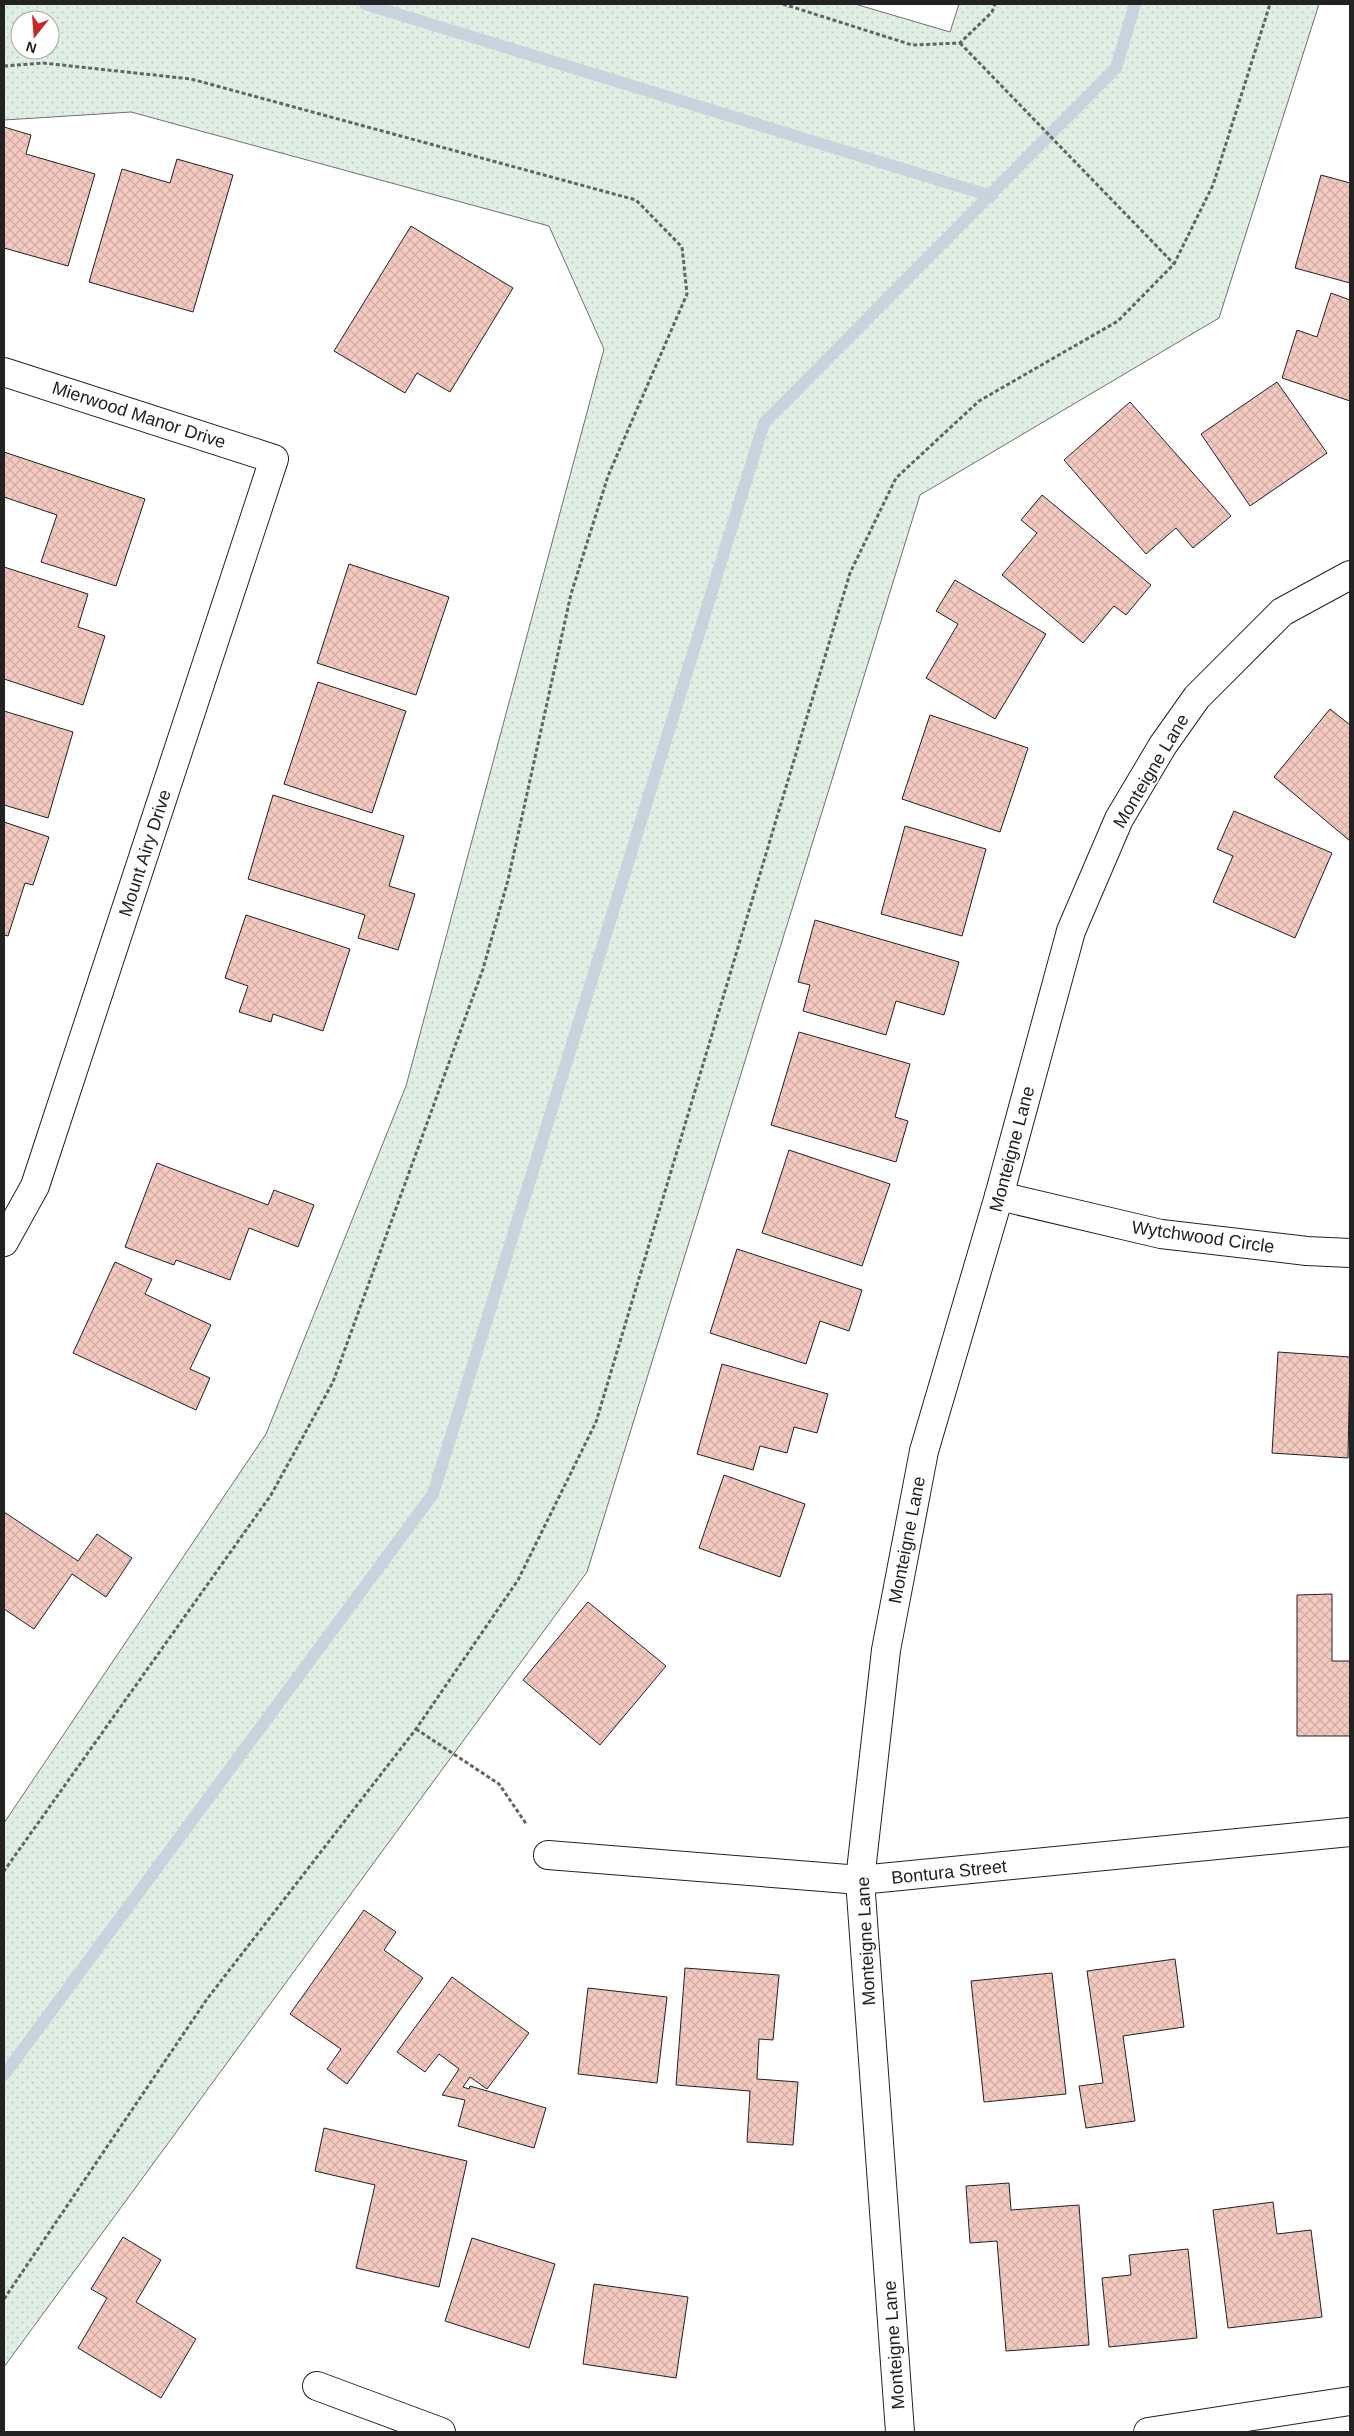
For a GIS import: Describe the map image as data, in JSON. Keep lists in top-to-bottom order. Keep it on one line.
{"streets":{"street":["Mierwood Manor Drive","Monteigne Lane","Mount Airy Drive","Wytchwood Circle","Bontura Street"]},"crossings":[["Mierwood Manor Drive","Mount Airy Drive"],["Monteigne Lane","Wytchwood Circle"],["Monteigne Lane","Bontura Street"]],"north":"bottom"}
